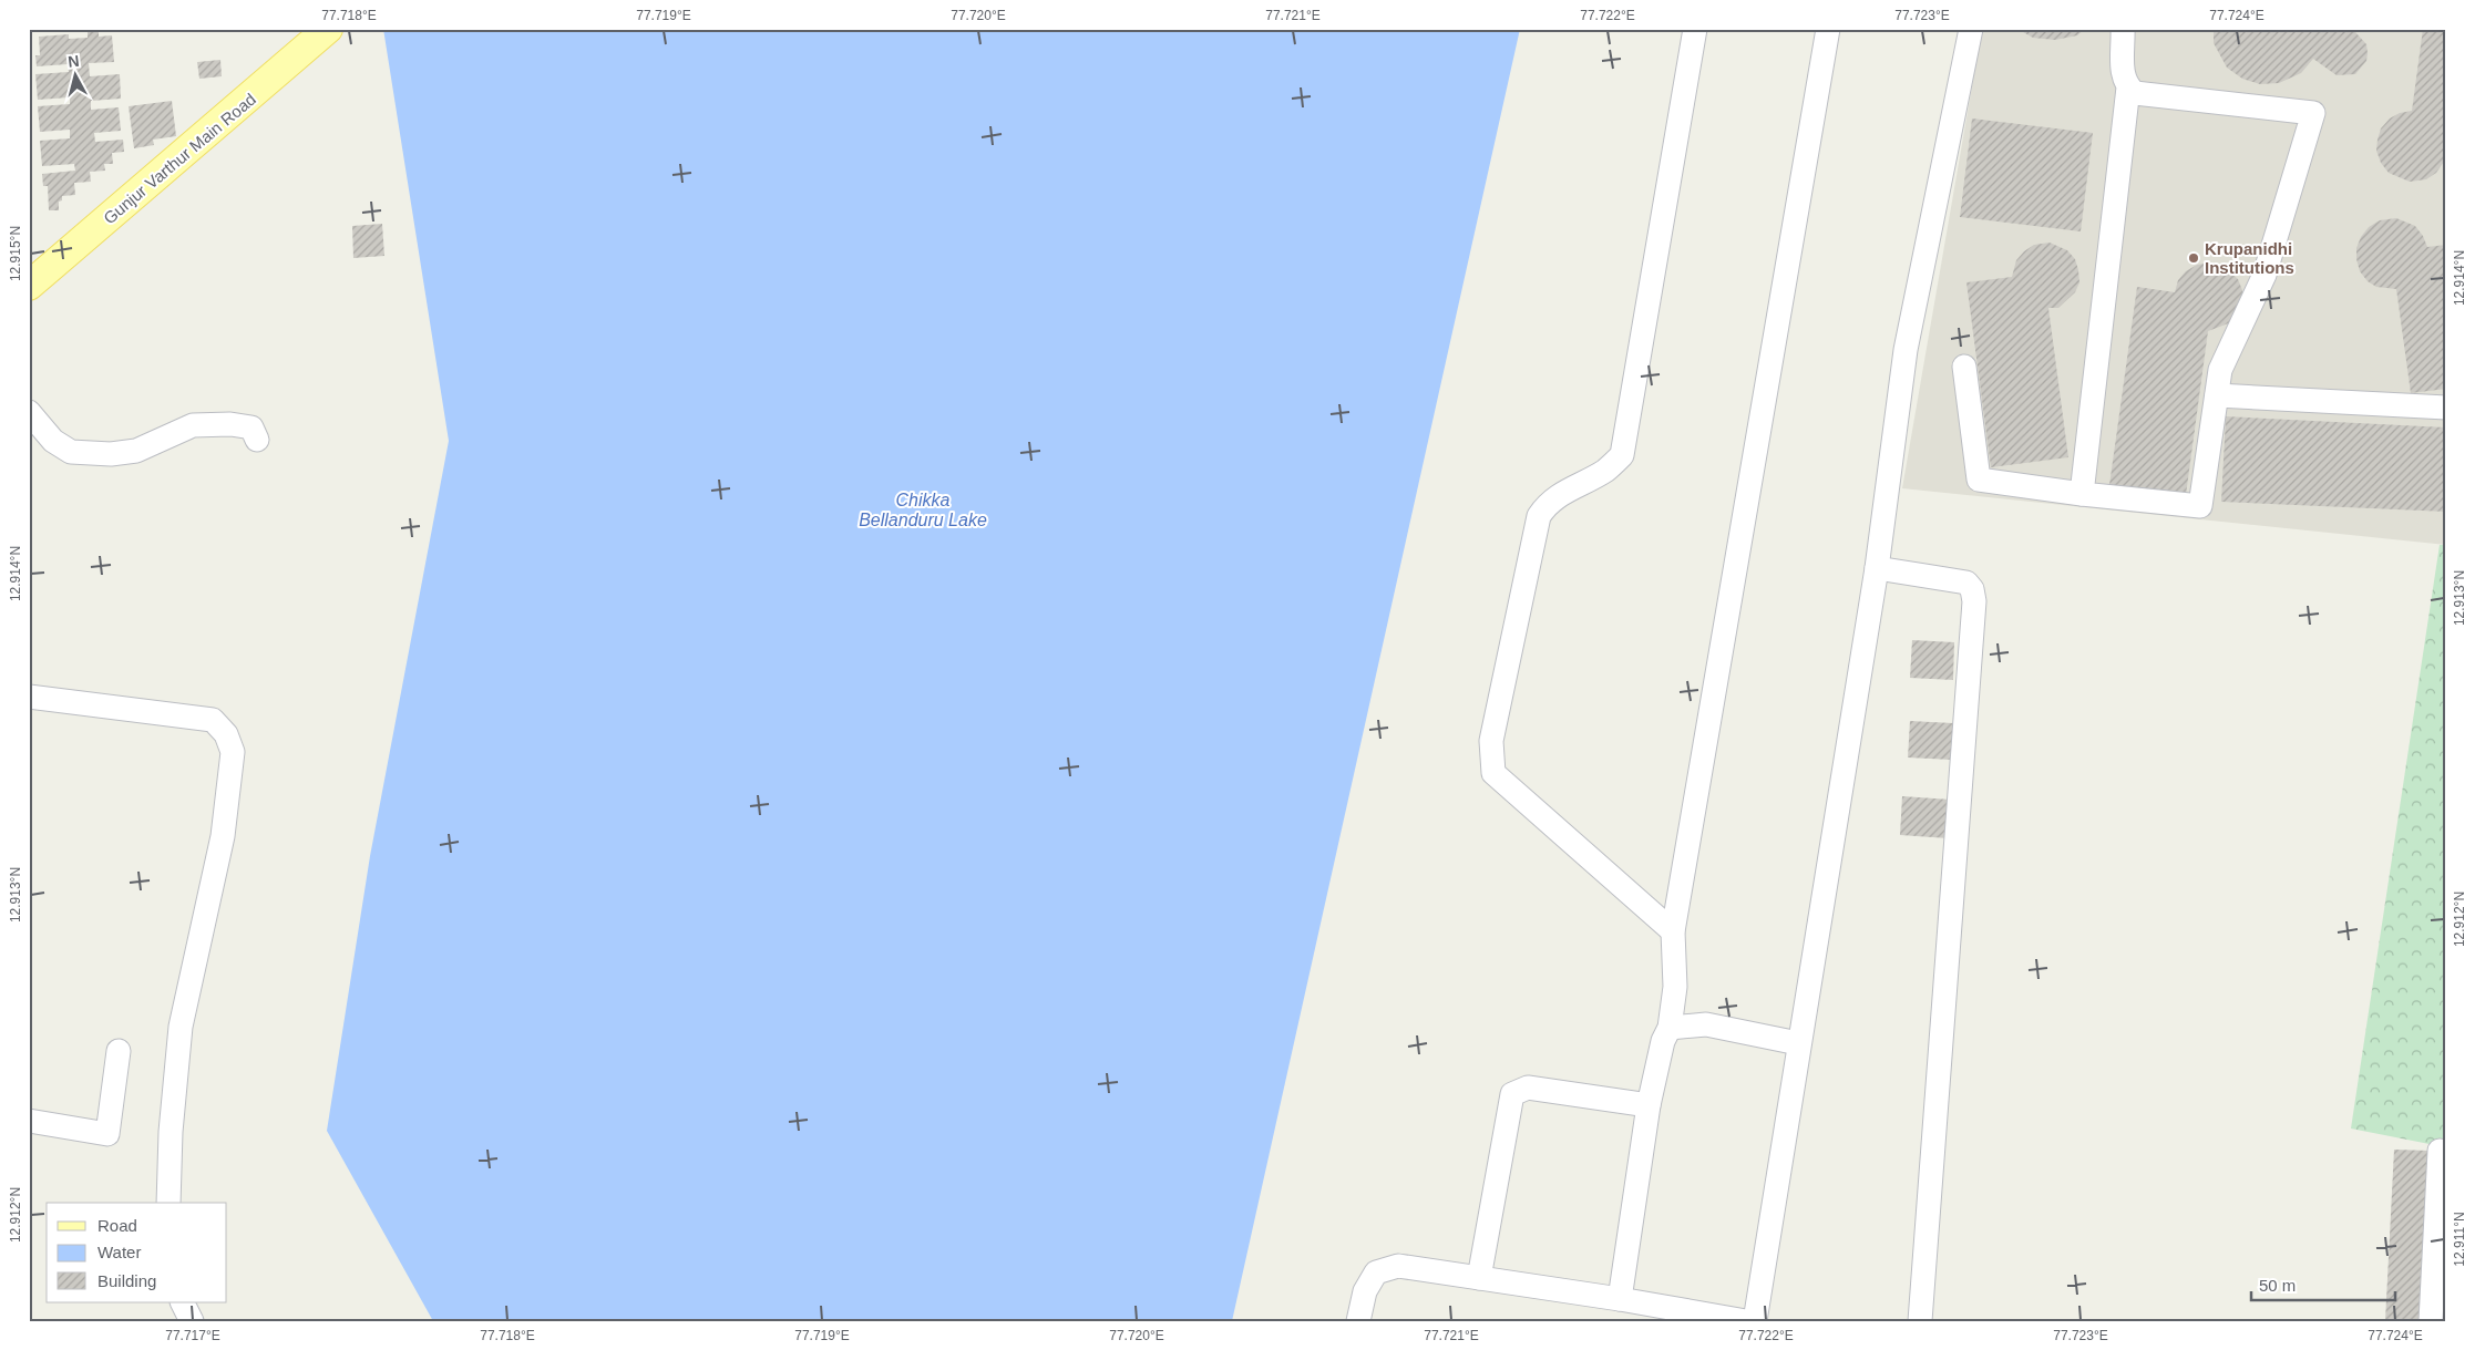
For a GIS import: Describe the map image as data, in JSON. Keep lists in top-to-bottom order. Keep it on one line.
{"streets":{"main road":["Gunjur Varthur Main Road"]},"water":["Chikka Bellanduru Lake"],"places":["Krupanidhi Institutions"],"legend":["Road","Water","Building"],"scale_bar":"50 m","north":"top","coordinates":["77.718°E","77.719°E","77.720°E","77.721°E","77.722°E","77.723°E","77.724°E","12.915°N","12.914°N","12.913°N","12.912°N","12.911°N","77.717°E"]}
